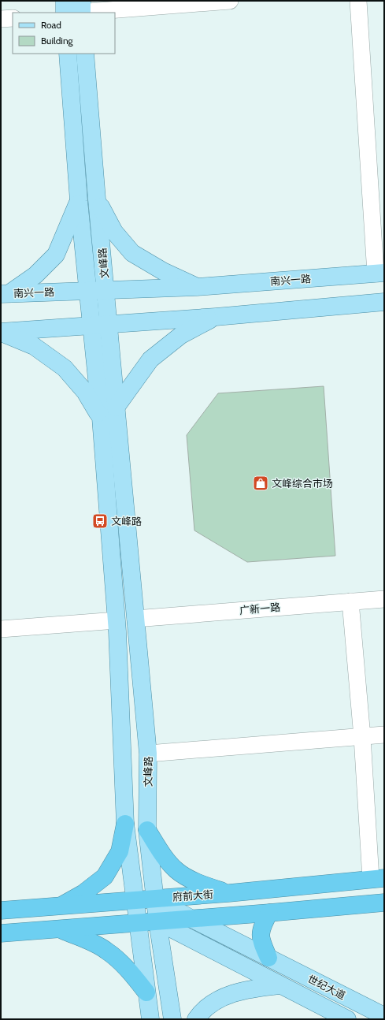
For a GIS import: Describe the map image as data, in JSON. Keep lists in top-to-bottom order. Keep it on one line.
{"streets":{"highway":["府前大街"],"main road":["文峰路","南兴一路","世纪大道"],"street":["广新一路"]},"crossings":[["文峰路","南兴一路"],["文峰路","广新一路"],["文峰路","府前大街"],["文峰路","世纪大道"],["府前大街","世纪大道"]],"places":{"shop":["文峰综合市场"],"bus stop":["文峰路"]},"legend":["Road","Building"]}
